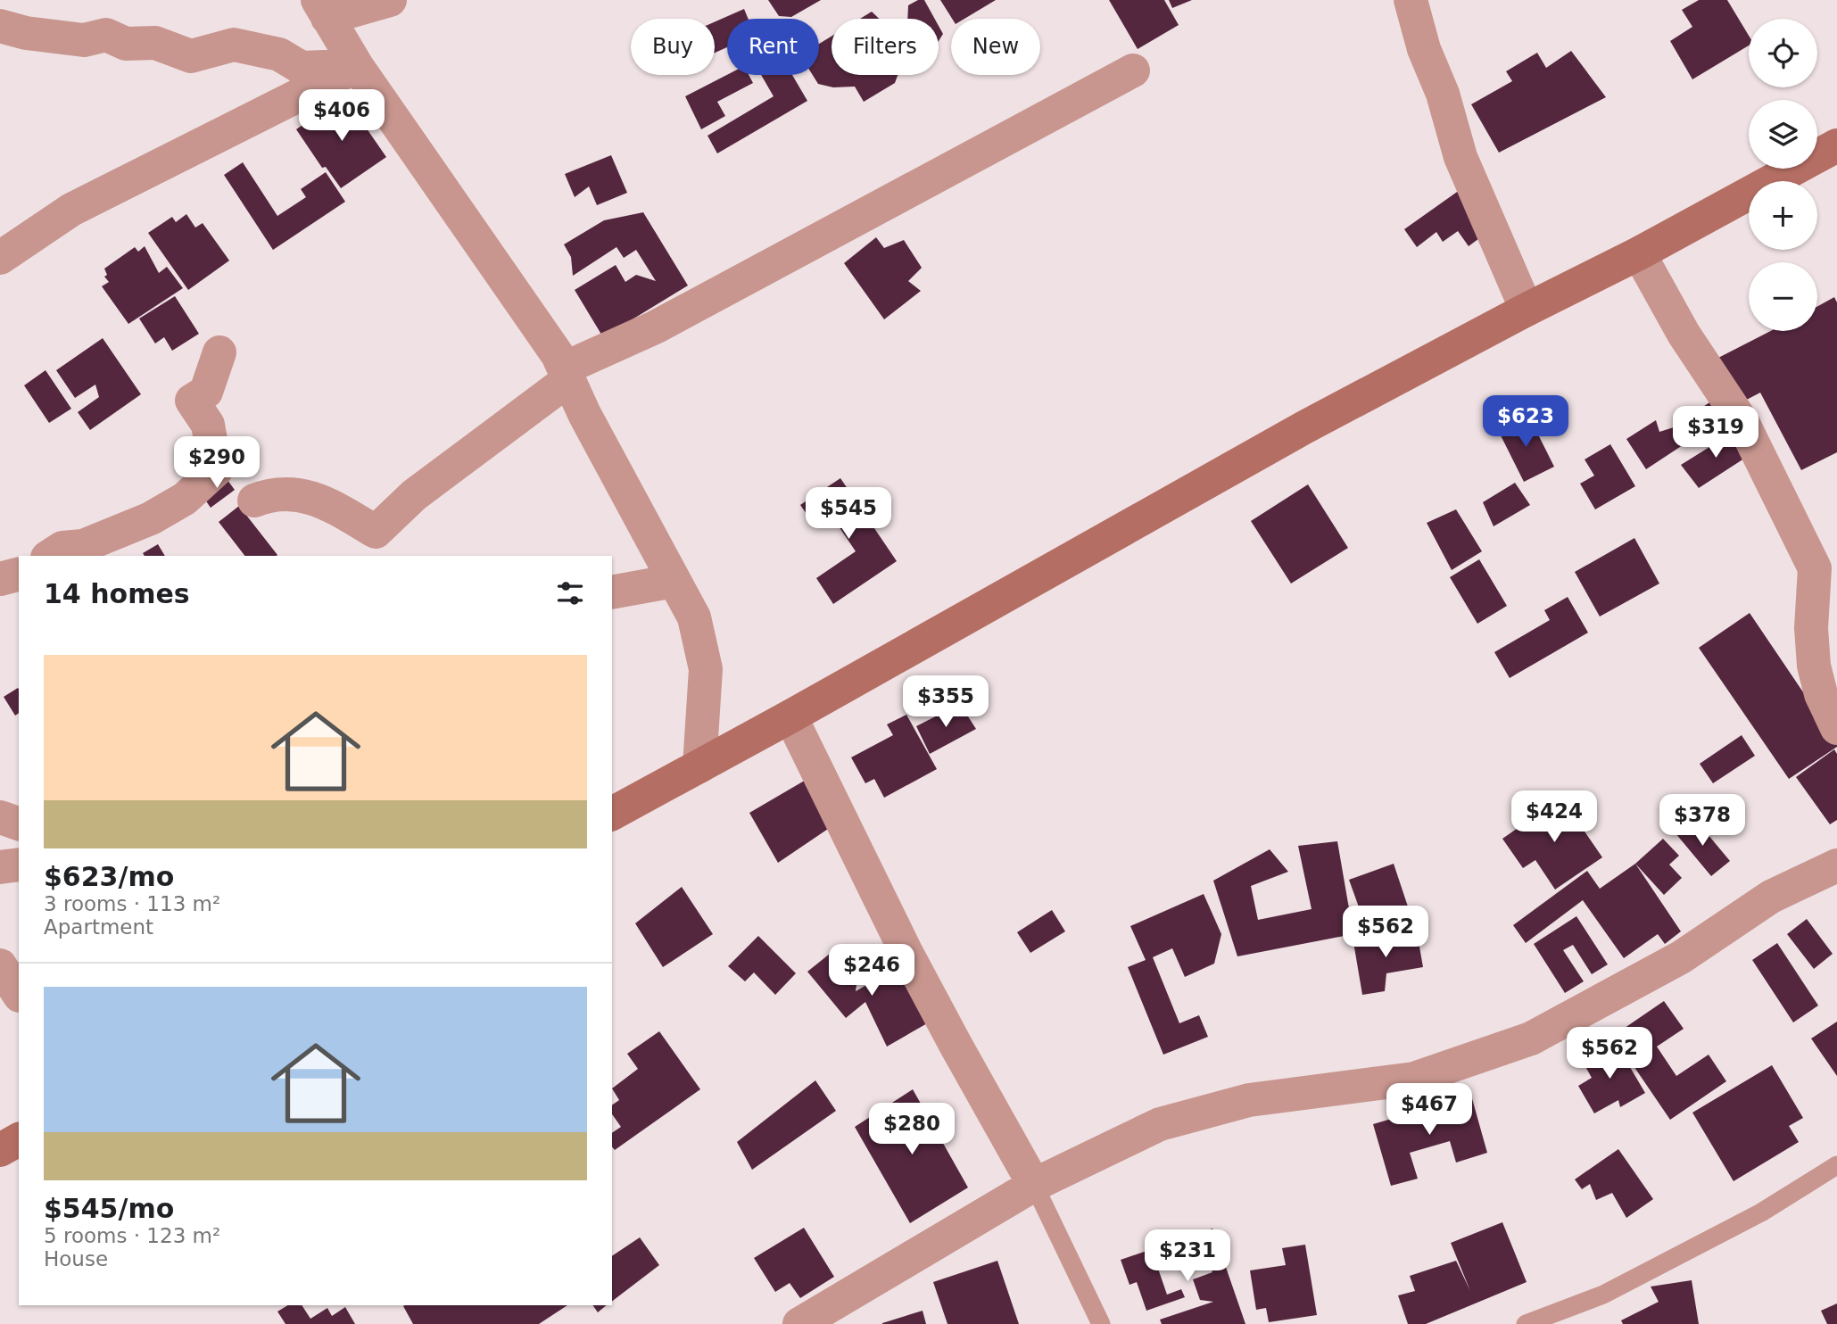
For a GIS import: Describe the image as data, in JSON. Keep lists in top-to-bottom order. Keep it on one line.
{"page":{"map_buttons":["+","−"],"chip":["Buy","Rent","Filters","New"],"price":["$406","$623","$319","$290","$545","$355","$424","$378","$562","$246","$562","$467","$280","$231"],"heading":"14 homes","list":[{"name":"$623/mo","note":"3 rooms · 113 m² · Apartment"},{"name":"$545/mo","note":"5 rooms · 123 m² · House"}]}}
